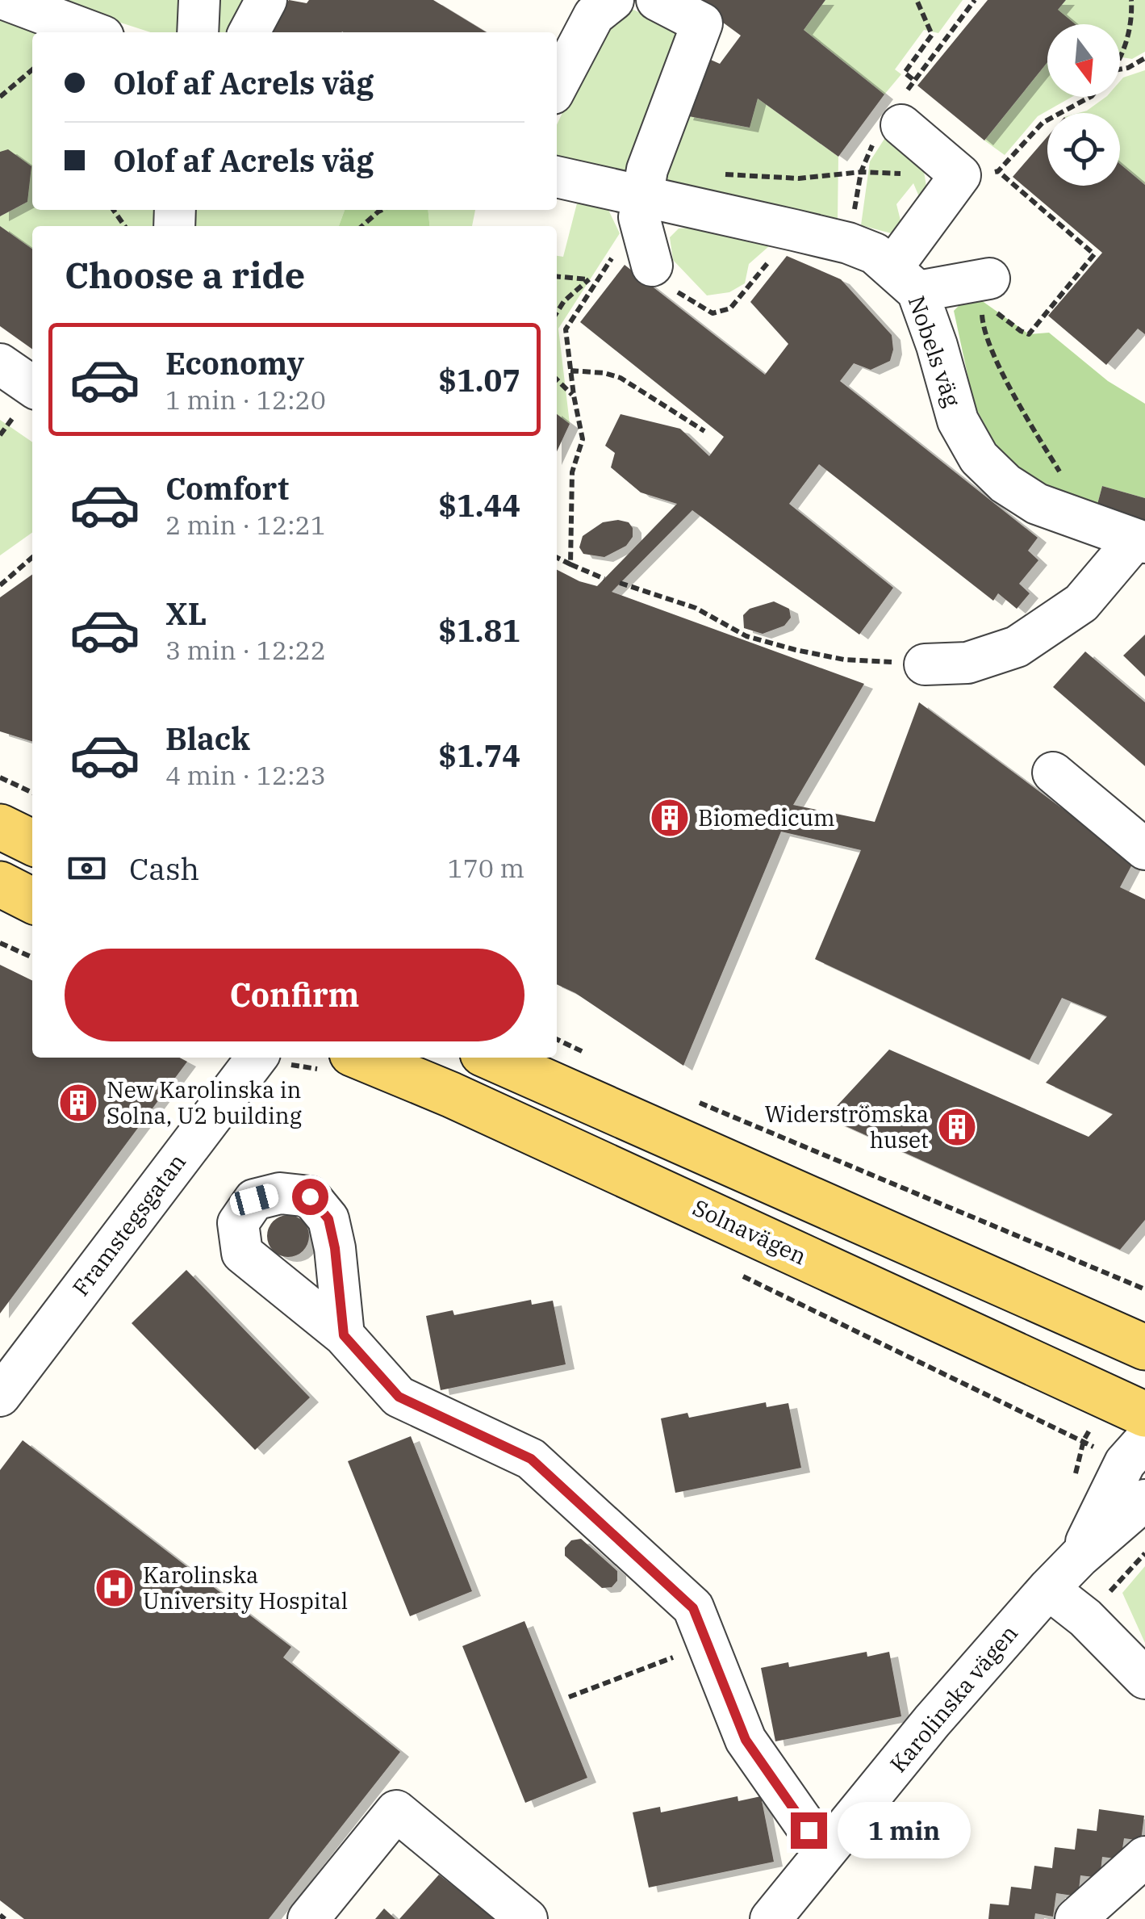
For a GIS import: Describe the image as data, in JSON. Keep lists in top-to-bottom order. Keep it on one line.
{"streets":{"main road":["Solnavägen"],"street":["Nobels väg","Framstegsgatan","Karolinska vägen"]},"places":{"building":["Biomedicum","New Karolinska in Solna, U2 building","Widerströmska huset"],"hospital":["Karolinska University Hospital"]},"north":"bottom","page":{"banner":["Olof af Acrels väg","Olof af Acrels väg"],"heading":"Choose a ride","list":[{"name":"Economy","note":"1 min · 12:20","value":"$1.07"},{"name":"Comfort","note":"2 min · 12:21","value":"$1.44"},{"name":"XL","note":"3 min · 12:22","value":"$1.81"},{"name":"Black","note":"4 min · 12:23","value":"$1.74"}],"pay":["Cash","170 m"],"buttons":"Confirm","bubble":"1 min"}}
